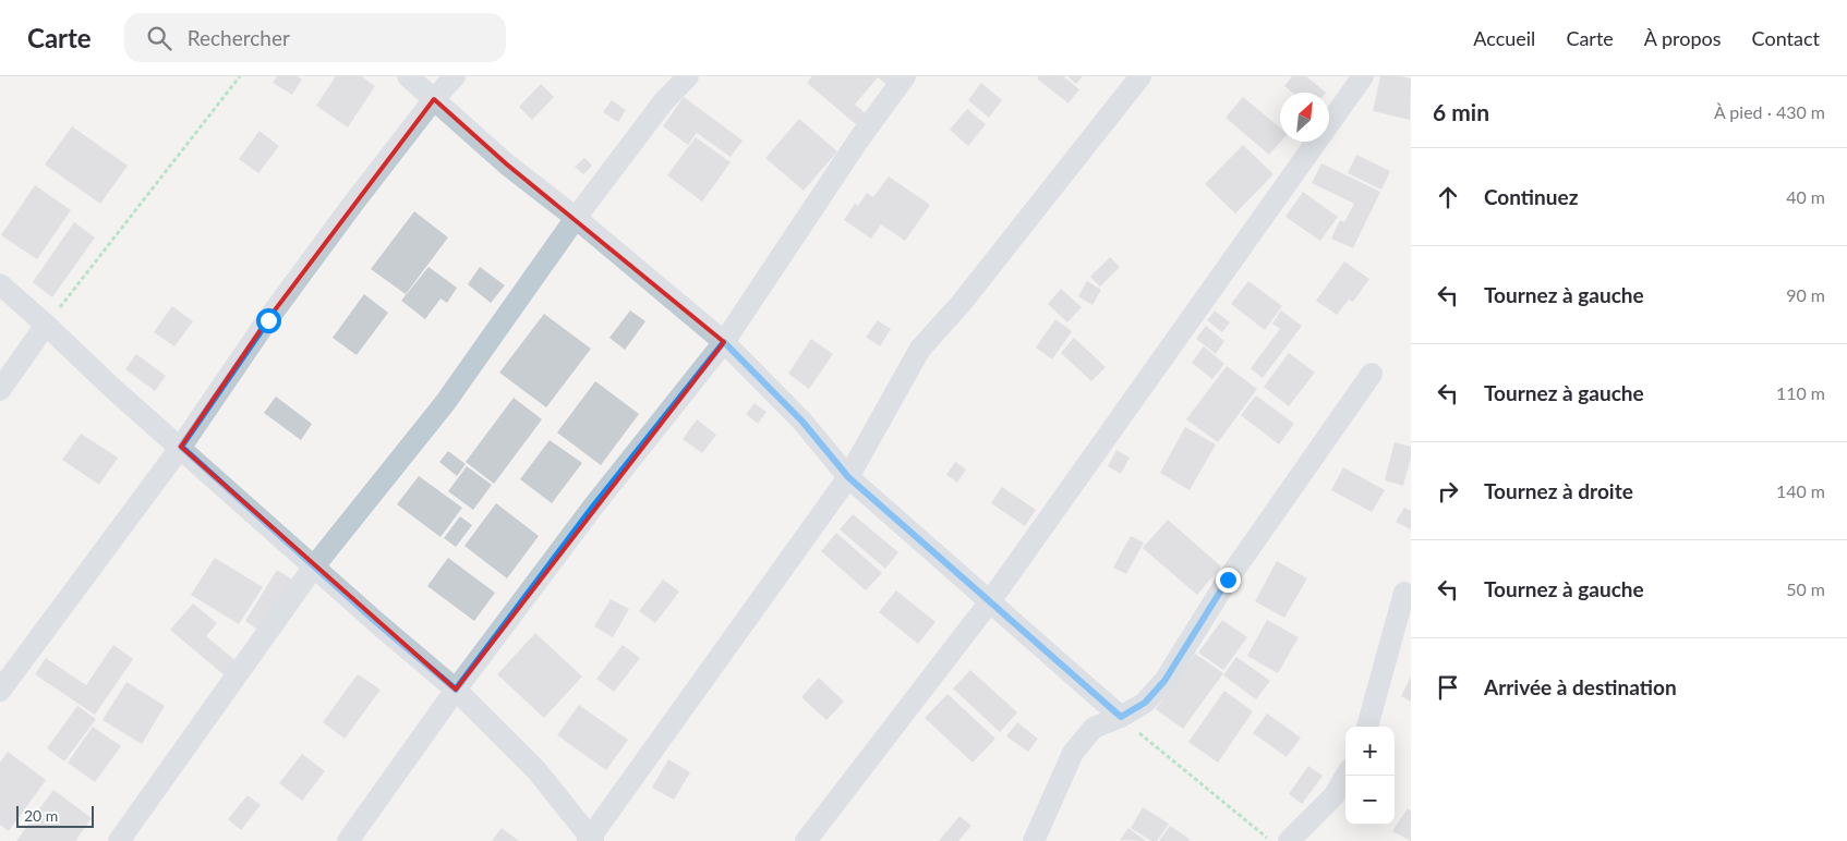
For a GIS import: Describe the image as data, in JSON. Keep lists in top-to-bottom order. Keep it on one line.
{"scale_bar":"20 m","north":"top right","page":{"header":"Carte","search":"Rechercher","nav":["Accueil","Carte","À propos","Contact"],"heading":["6 min","À pied · 430 m"],"list":[["Continuez","40 m"],["Tournez à gauche","90 m"],["Tournez à gauche","110 m"],["Tournez à droite","140 m"],["Tournez à gauche","50 m"],"Arrivée à destination"],"map_buttons":["+","−"],"scale":"20 m"}}
